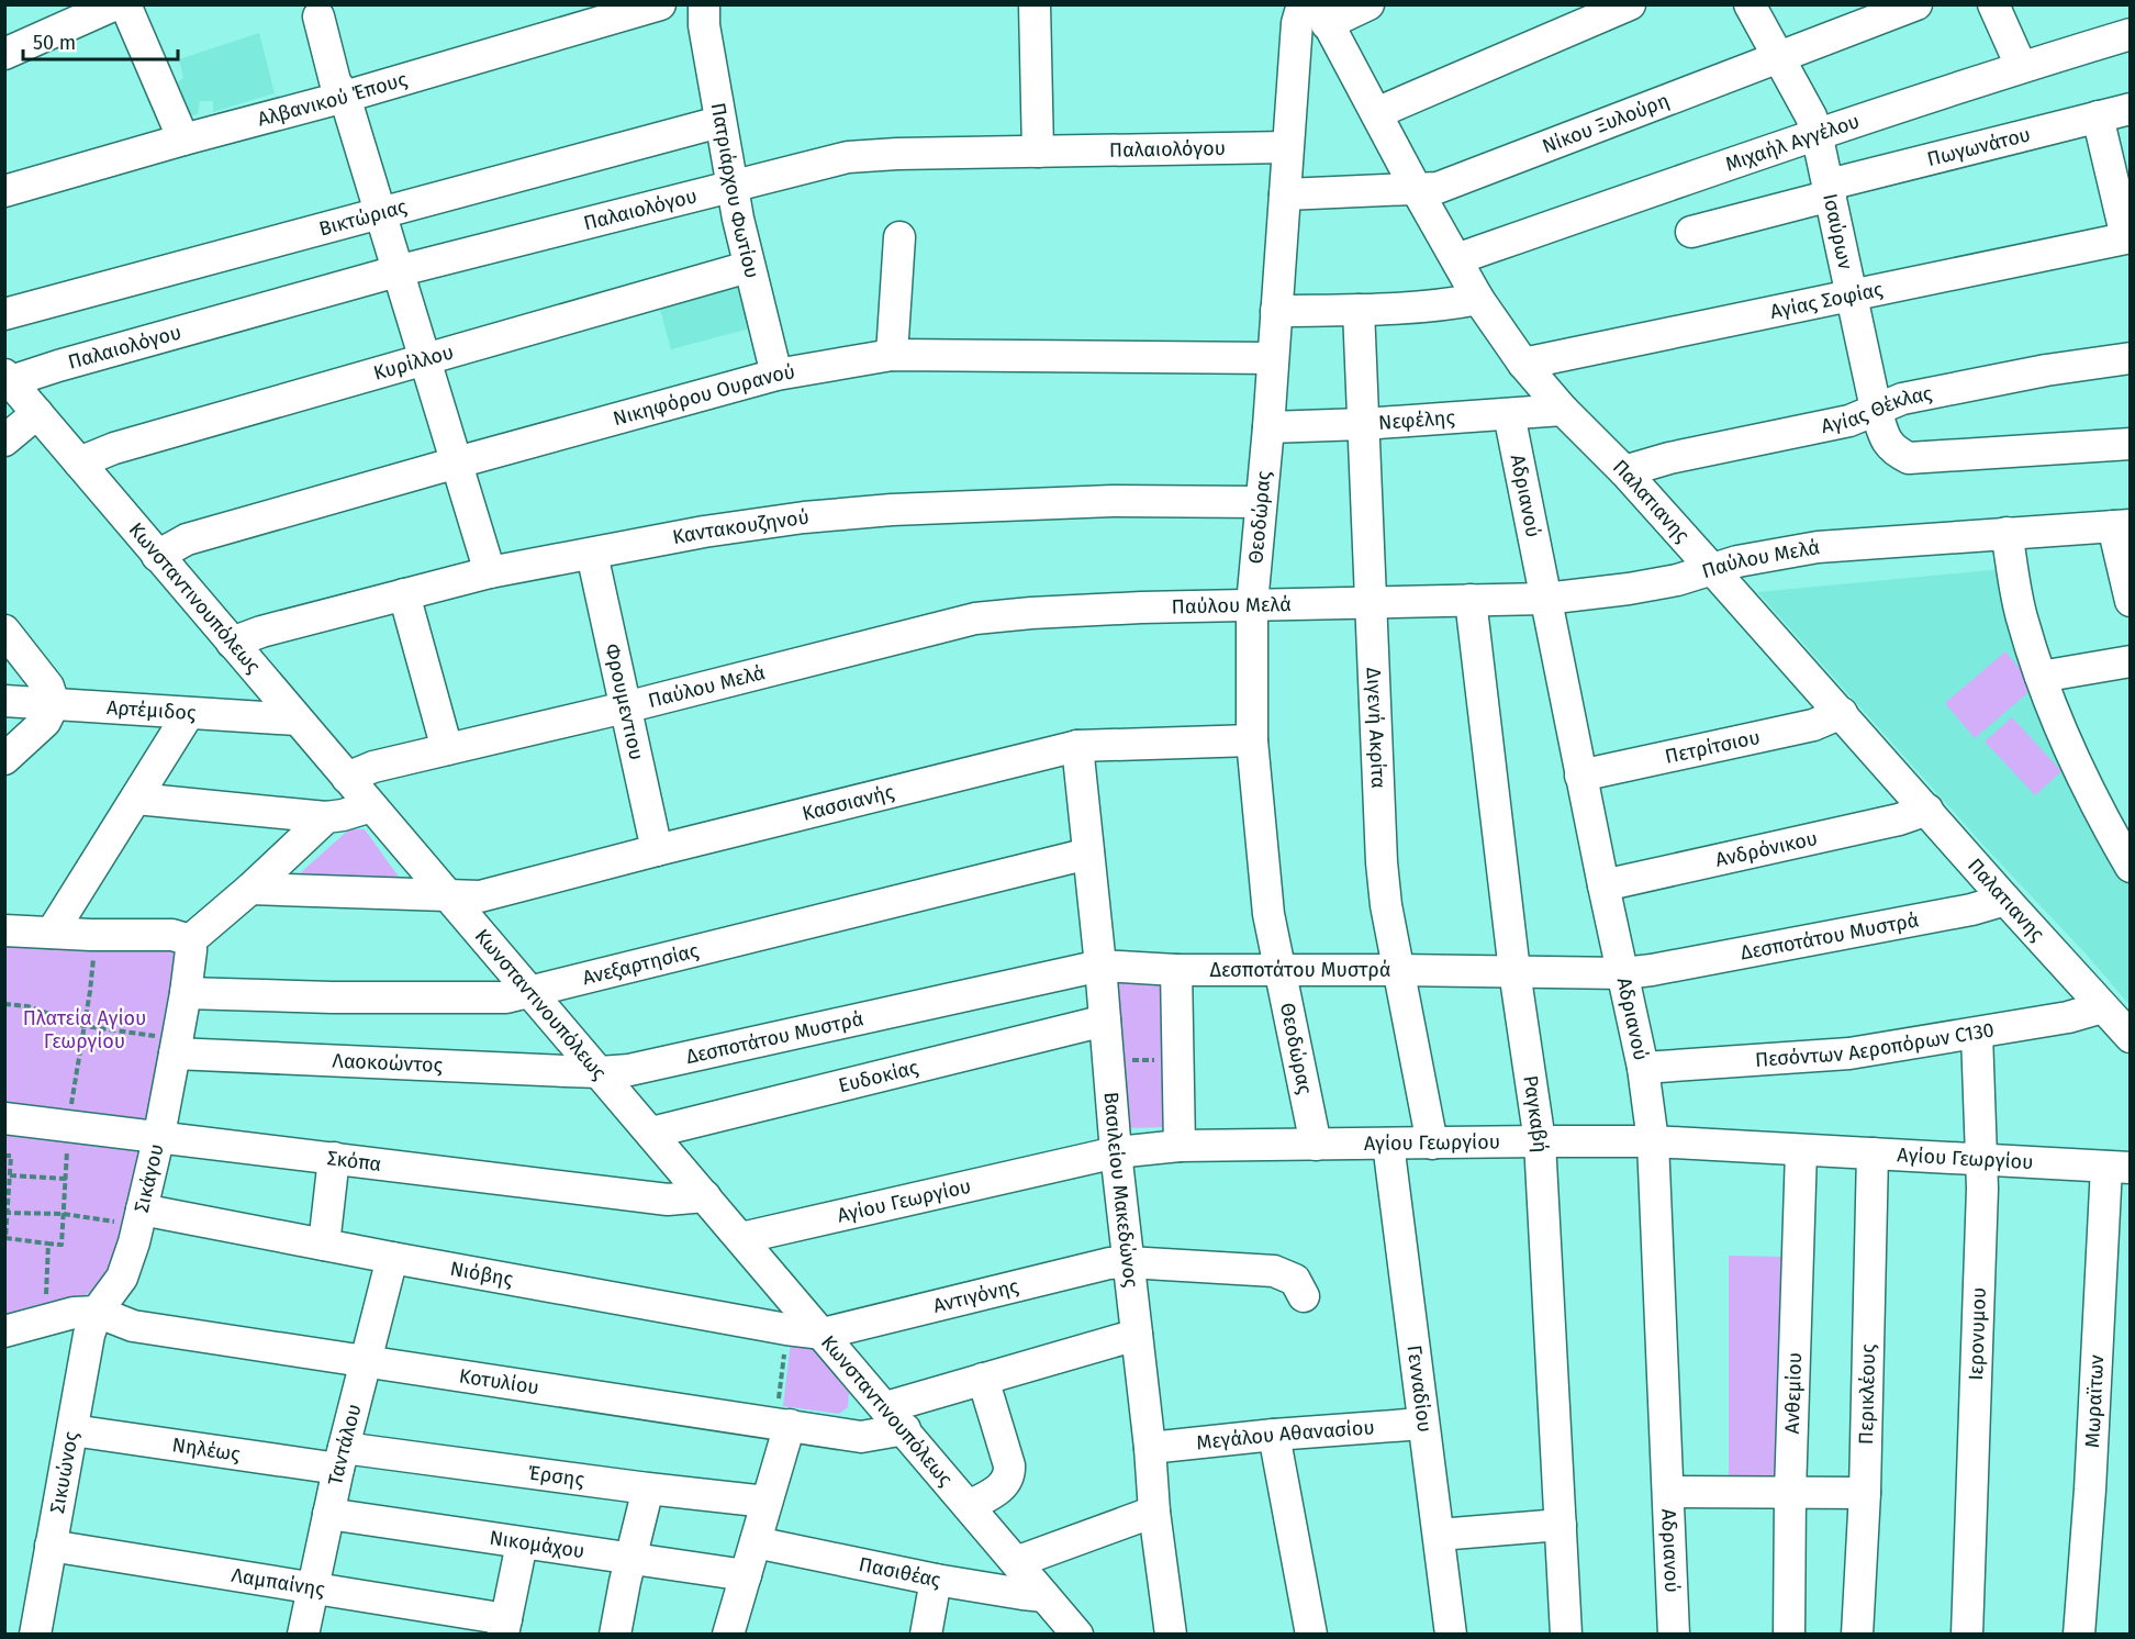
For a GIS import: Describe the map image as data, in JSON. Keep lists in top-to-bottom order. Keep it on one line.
{"streets":{"street":["Αλβανικού Έπους","Νίκου Ξυλούρη","Μιχαήλ Αγγέλου","Πωγωνάτου","Παλαιολόγου","Πατριάρχου Φωτίου","Βικτώριας","Ισαύρων","Αγίας Σοφίας","Κυρίλλου","Νικηφόρου Ουρανού","Αγίας Θέκλας","Νεφέλης","Αδριανού","Παλατιανης","Θεοδώρας","Καντακουζηνού","Παύλου Μελά","Κωνσταντινουπόλεως","Φρουμεντιου","Αρτέμιδος","Διγενή Ακρίτα","Πετρίτσιου","Κασσιανής","Ανδρόνικου","Δεσποτάτου Μυστρά","Ανεξαρτησίας","Πεσόντων Αεροπόρων C130","Λαοκοώντος","Ευδοκίας","Ραγκαβή","Αγίου Γεωργίου","Σκόπα","Σικάγου","Βασιλείου Μακεδώνος","Νιόβης","Αντιγόνης","Ιερονυμου","Κοτυλίου","Γενναδίου","Ανθεμίου","Περικλέους","Μωραϊτων","Μεγάλου Αθανασίου","Ταντάλου","Νηλέως","Σικυώνος","Έρσης","Νικομάχου","Πασιθέας","Λαμπαίνης"]},"crossings":[["Νίκου Ξυλούρη","Ισαύρων"],["Νίκου Ξυλούρη","Παλατιανης"],["Νίκου Ξυλούρη","Θεοδώρας"],["Μιχαήλ Αγγέλου","Ισαύρων"],["Μιχαήλ Αγγέλου","Παλατιανης"],["Πωγωνάτου","Ισαύρων"],["Παλαιολόγου","Πατριάρχου Φωτίου"],["Παλαιολόγου","Θεοδώρας"],["Παλαιολόγου","Κωνσταντινουπόλεως"],["Πατριάρχου Φωτίου","Βικτώριας"],["Πατριάρχου Φωτίου","Κυρίλλου"],["Πατριάρχου Φωτίου","Νικηφόρου Ουρανού"],["Ισαύρων","Αγίας Σοφίας"],["Ισαύρων","Αγίας Θέκλας"],["Αγίας Σοφίας","Παλατιανης"],["Κυρίλλου","Κωνσταντινουπόλεως"],["Νικηφόρου Ουρανού","Θεοδώρας"],["Νικηφόρου Ουρανού","Κωνσταντινουπόλεως"],["Αγίας Θέκλας","Παλατιανης"],["Νεφέλης","Αδριανού"],["Νεφέλης","Παλατιανης"],["Νεφέλης","Θεοδώρας"],["Νεφέλης","Διγενή Ακρίτα"],["Αδριανού","Παύλου Μελά"],["Αδριανού","Πετρίτσιου"],["Αδριανού","Ανδρόνικου"],["Αδριανού","Δεσποτάτου Μυστρά"],["Αδριανού","Πεσόντων Αεροπόρων C130"],["Αδριανού","Αγίου Γεωργίου"],["Παλατιανης","Παύλου Μελά"],["Παλατιανης","Πετρίτσιου"],["Παλατιανης","Ανδρόνικου"],["Παλατιανης","Δεσποτάτου Μυστρά"],["Παλατιανης","Πεσόντων Αεροπόρων C130"],["Θεοδώρας","Καντακουζηνού"],["Θεοδώρας","Παύλου Μελά"],["Θεοδώρας","Κασσιανής"],["Θεοδώρας","Δεσποτάτου Μυστρά"],["Θεοδώρας","Αγίου Γεωργίου"],["Καντακουζηνού","Κωνσταντινουπόλεως"],["Καντακουζηνού","Φρουμεντιου"],["Παύλου Μελά","Κωνσταντινουπόλεως"],["Παύλου Μελά","Φρουμεντιου"],["Παύλου Μελά","Διγενή Ακρίτα"],["Παύλου Μελά","Ραγκαβή"],["Κωνσταντινουπόλεως","Αρτέμιδος"],["Κωνσταντινουπόλεως","Κασσιανής"],["Κωνσταντινουπόλεως","Δεσποτάτου Μυστρά"],["Κωνσταντινουπόλεως","Ανεξαρτησίας"],["Κωνσταντινουπόλεως","Λαοκοώντος"],["Κωνσταντινουπόλεως","Ευδοκίας"],["Κωνσταντινουπόλεως","Αγίου Γεωργίου"],["Κωνσταντινουπόλεως","Σκόπα"],["Κωνσταντινουπόλεως","Νιόβης"],["Κωνσταντινουπόλεως","Αντιγόνης"],["Κωνσταντινουπόλεως","Κοτυλίου"],["Κωνσταντινουπόλεως","Πασιθέας"],["Φρουμεντιου","Κασσιανής"],["Διγενή Ακρίτα","Δεσποτάτου Μυστρά"],["Διγενή Ακρίτα","Αγίου Γεωργίου"],["Κασσιανής","Βασιλείου Μακεδώνος"],["Δεσποτάτου Μυστρά","Λαοκοώντος"],["Δεσποτάτου Μυστρά","Ραγκαβή"],["Δεσποτάτου Μυστρά","Βασιλείου Μακεδώνος"],["Ανεξαρτησίας","Σικάγου"],["Ανεξαρτησίας","Βασιλείου Μακεδώνος"],["Πεσόντων Αεροπόρων C130","Ιερονυμου"],["Λαοκοώντος","Σικάγου"],["Ευδοκίας","Βασιλείου Μακεδώνος"],["Ραγκαβή","Αγίου Γεωργίου"],["Αγίου Γεωργίου","Βασιλείου Μακεδώνος"],["Αγίου Γεωργίου","Ιερονυμου"],["Αγίου Γεωργίου","Γενναδίου"],["Αγίου Γεωργίου","Ανθεμίου"],["Αγίου Γεωργίου","Περικλέους"],["Αγίου Γεωργίου","Μωραϊτων"],["Σκόπα","Σικάγου"],["Σικάγου","Νιόβης"],["Σικάγου","Κοτυλίου"],["Σικάγου","Σικυώνος"],["Βασιλείου Μακεδώνος","Αντιγόνης"],["Βασιλείου Μακεδώνος","Κοτυλίου"],["Βασιλείου Μακεδώνος","Μεγάλου Αθανασίου"],["Νιόβης","Αντιγόνης"],["Νιόβης","Ταντάλου"],["Κοτυλίου","Ταντάλου"],["Κοτυλίου","Σικυώνος"],["Γενναδίου","Μεγάλου Αθανασίου"],["Ταντάλου","Νηλέως"],["Ταντάλου","Έρσης"],["Ταντάλου","Νικομάχου"],["Ταντάλου","Λαμπαίνης"],["Νηλέως","Σικυώνος"],["Νηλέως","Έρσης"],["Σικυώνος","Λαμπαίνης"]],"parks":["Πλατεία Αγίου Γεωργίου"],"scale_bar":"50 m"}
